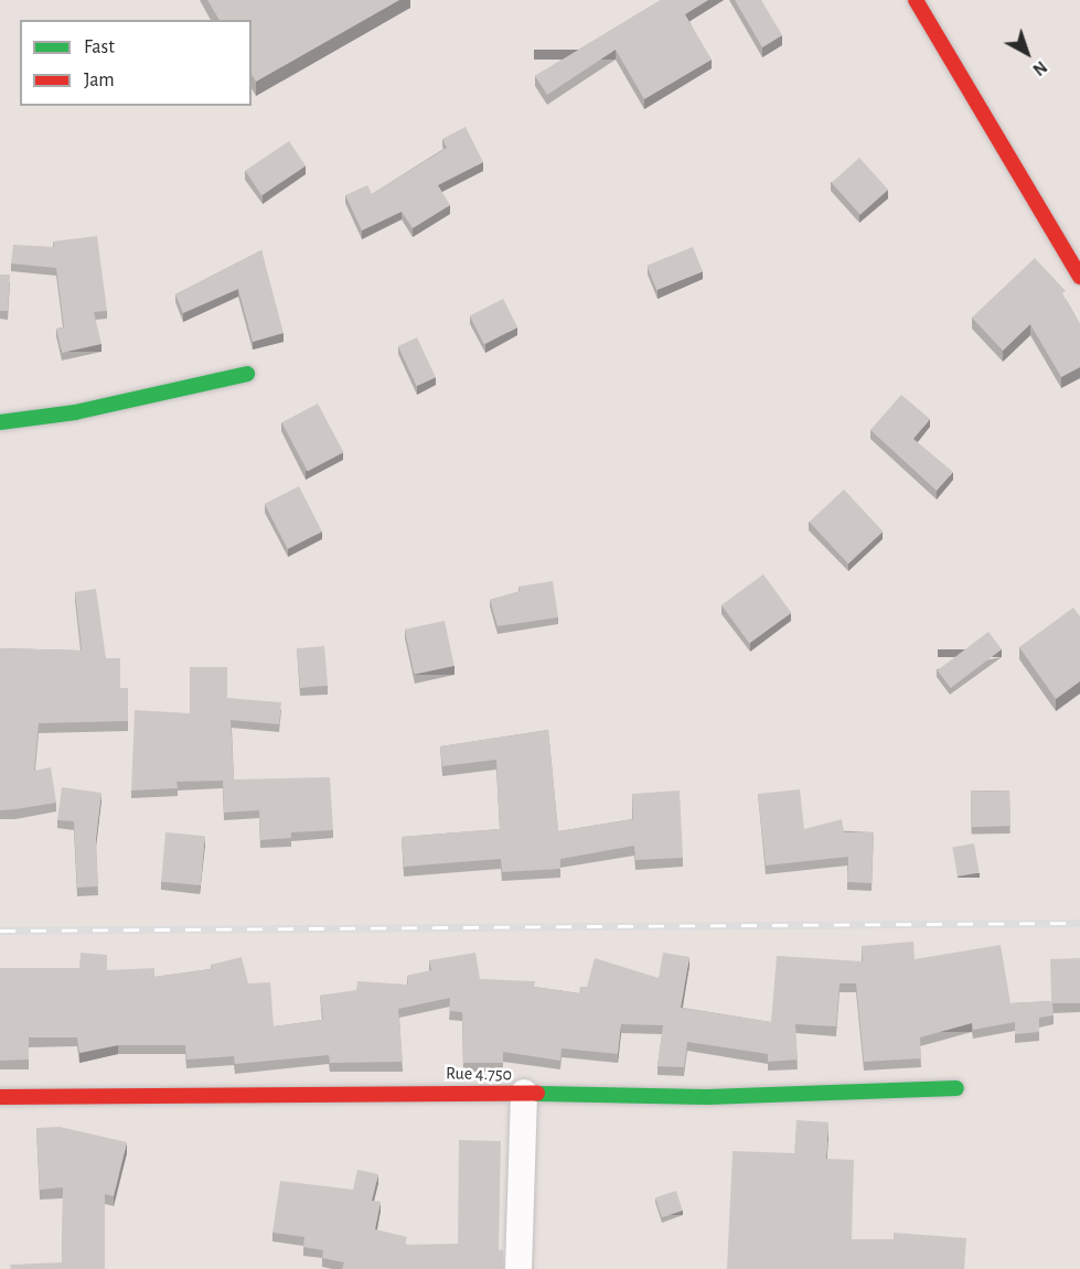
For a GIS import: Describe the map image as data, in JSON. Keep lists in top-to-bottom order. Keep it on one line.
{"streets":{"street":["Rue 4.750"]},"legend":["Fast","Jam"],"north":"bottom right"}
